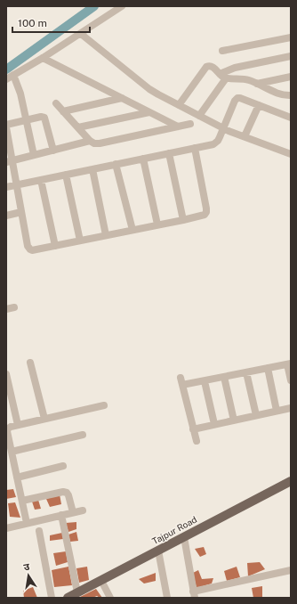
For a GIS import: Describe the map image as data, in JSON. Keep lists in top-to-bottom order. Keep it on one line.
{"streets":{"main road":["Tajpur Road"]},"scale_bar":"100 m","north":"top"}
